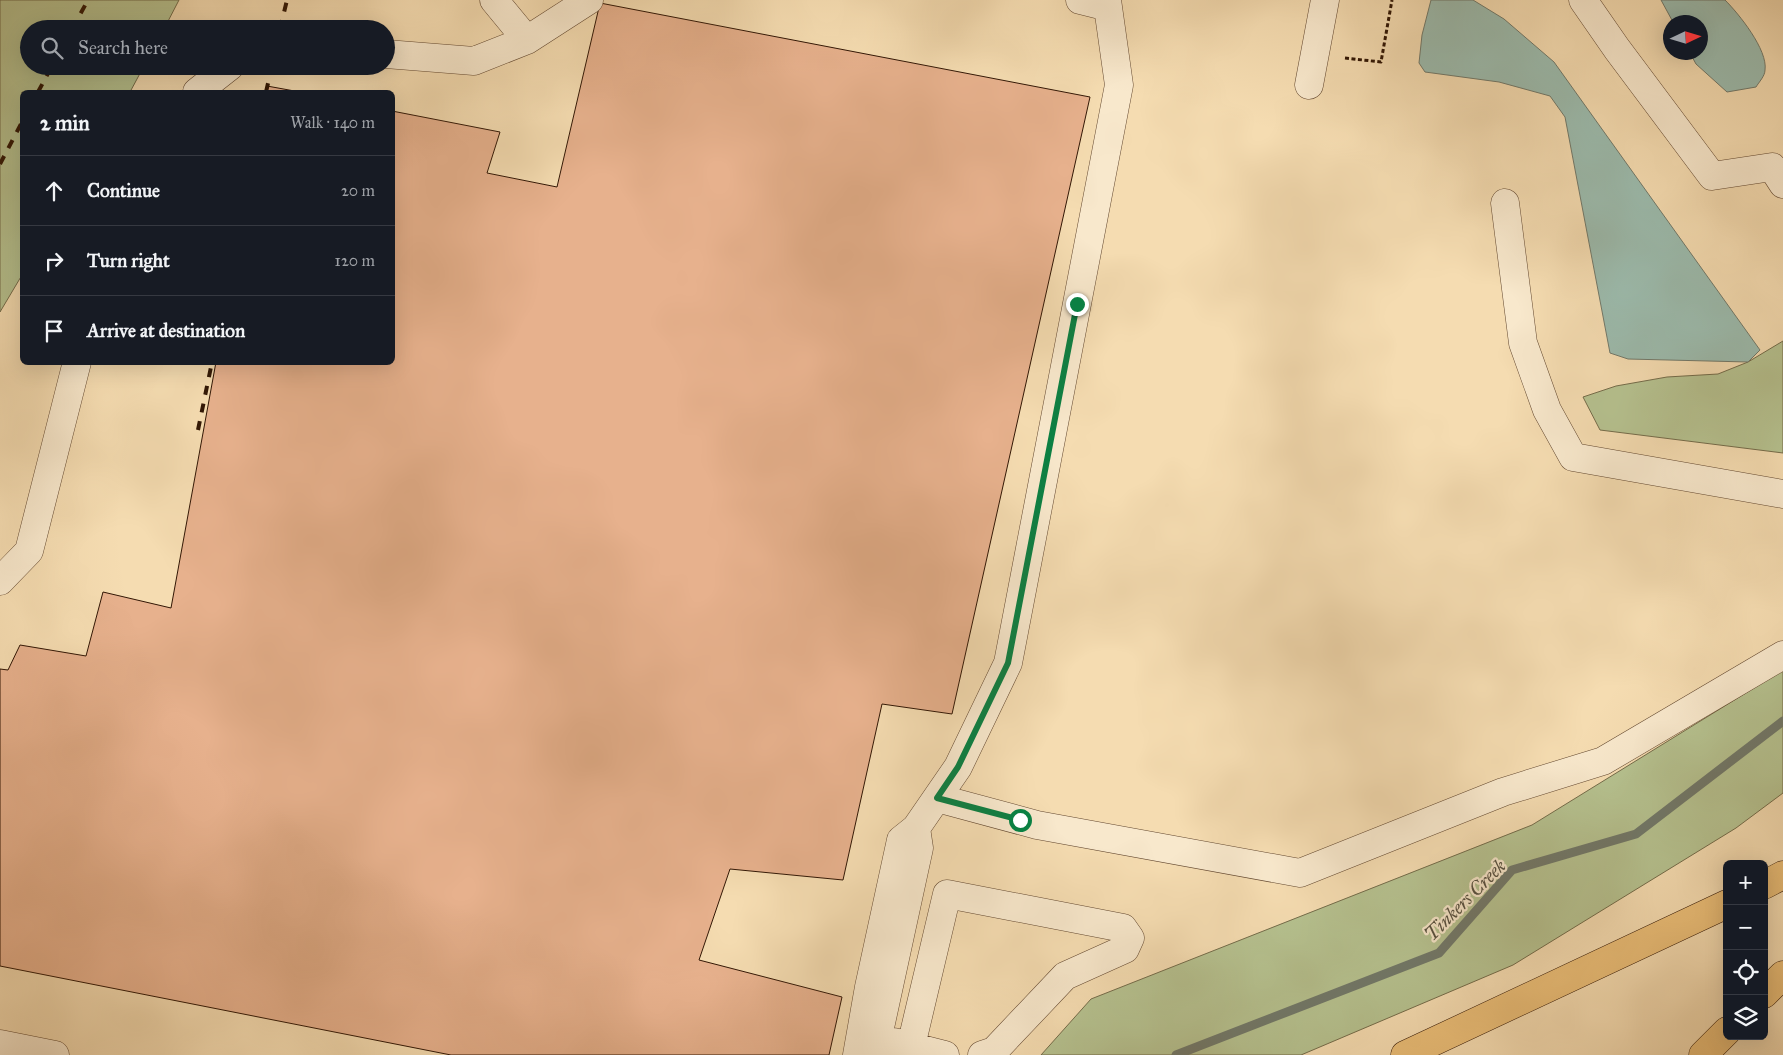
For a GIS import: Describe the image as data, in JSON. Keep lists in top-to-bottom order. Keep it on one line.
{"water":["Tinkers Creek"],"north":"right","page":{"search":"Search here","heading":["2 min","Walk · 140 m"],"list":[["Continue","20 m"],["Turn right","120 m"],"Arrive at destination"],"map_buttons":["+","−"]}}
